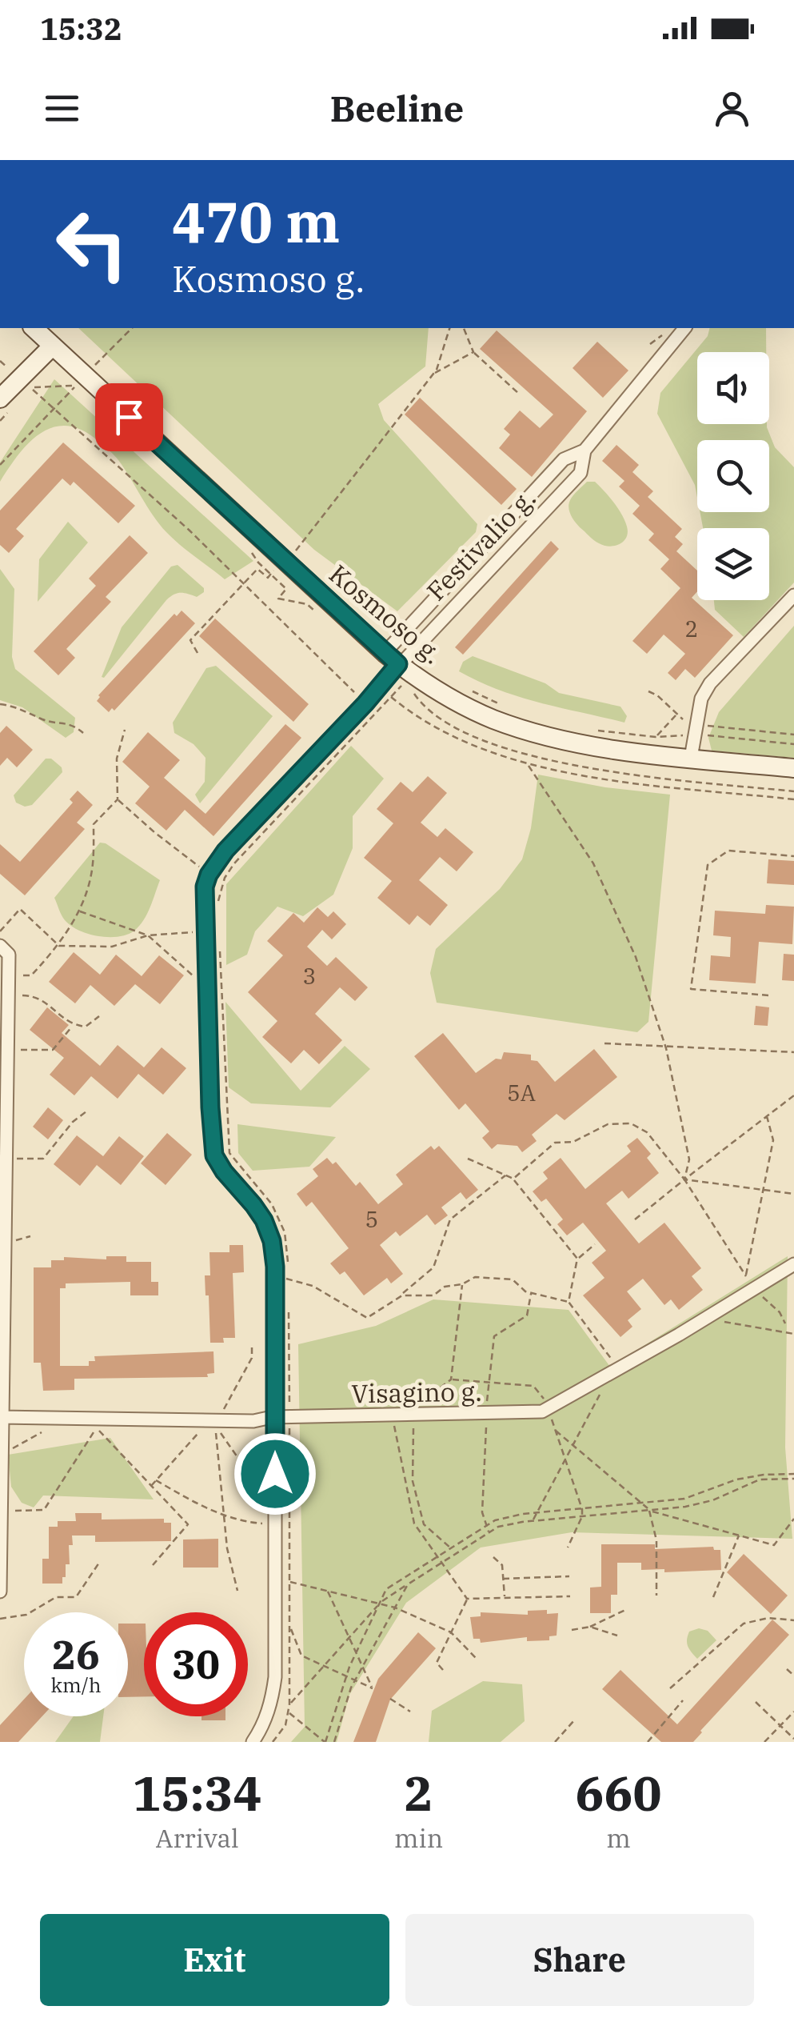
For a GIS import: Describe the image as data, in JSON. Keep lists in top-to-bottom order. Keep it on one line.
{"streets":{"main road":["Kosmoso g."],"street":["Festivalio g.","Visagino g."]},"crossings":[["Festivalio g.","Kosmoso g."]],"house_numbers":["2","3","5A","5"],"page":{"status":"15:32","header":"Beeline","turn":["470 m","Kosmoso g."],"speed":"26 km/h","limit":"30","eta":["15:34","Arrival","2","min","660","m"],"buttons":["Exit","Share"]}}
